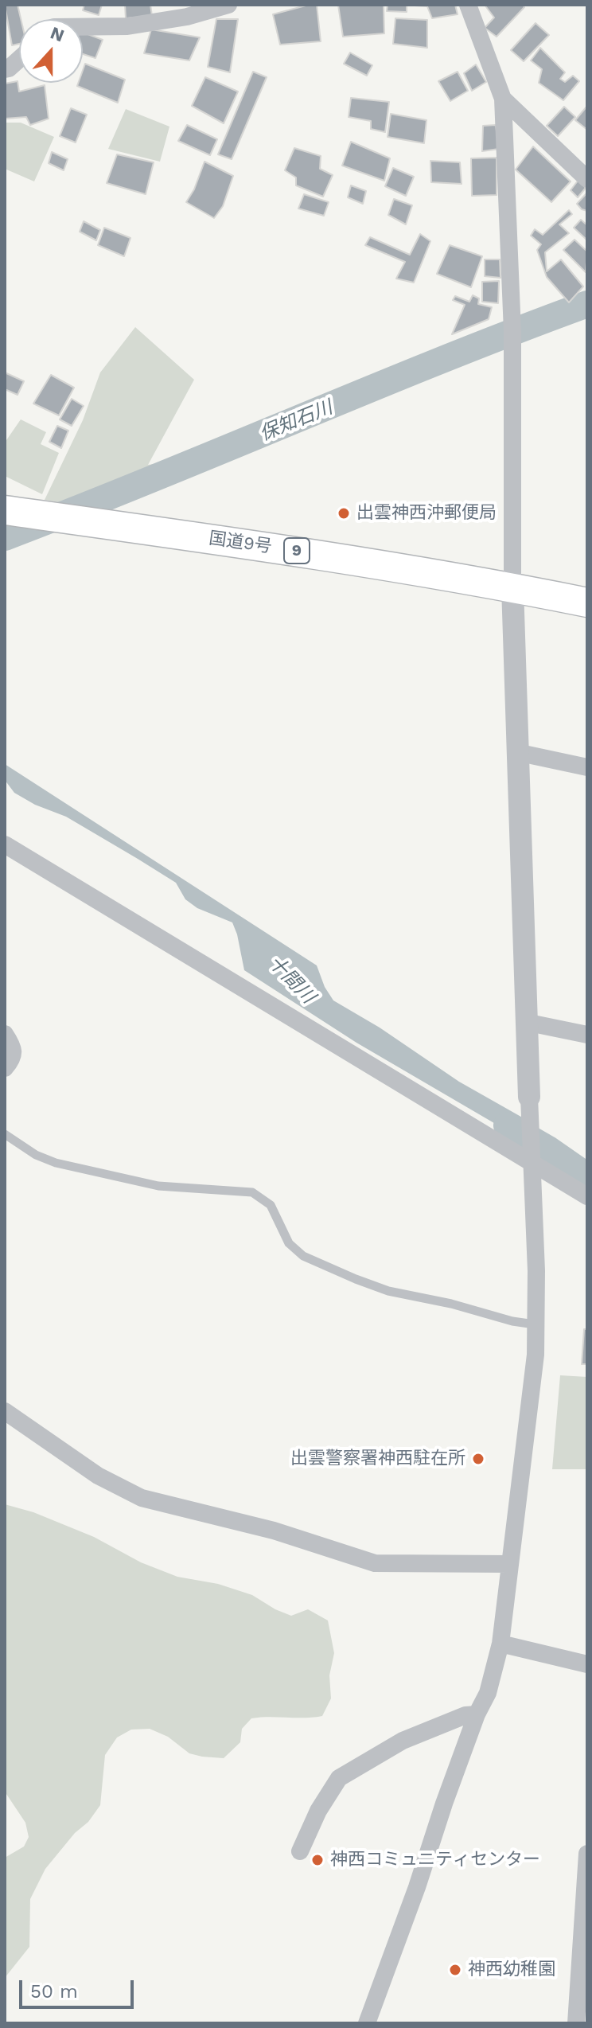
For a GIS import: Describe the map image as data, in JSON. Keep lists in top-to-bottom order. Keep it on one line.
{"streets":{"highway":["国道9号","9"]},"water":["保知石川","十間川"],"places":["出雲神西沖郵便局","出雲警察署神西駐在所","神西コミュニティセンター","神西幼稚園"],"scale_bar":"50 m","north":"top"}
